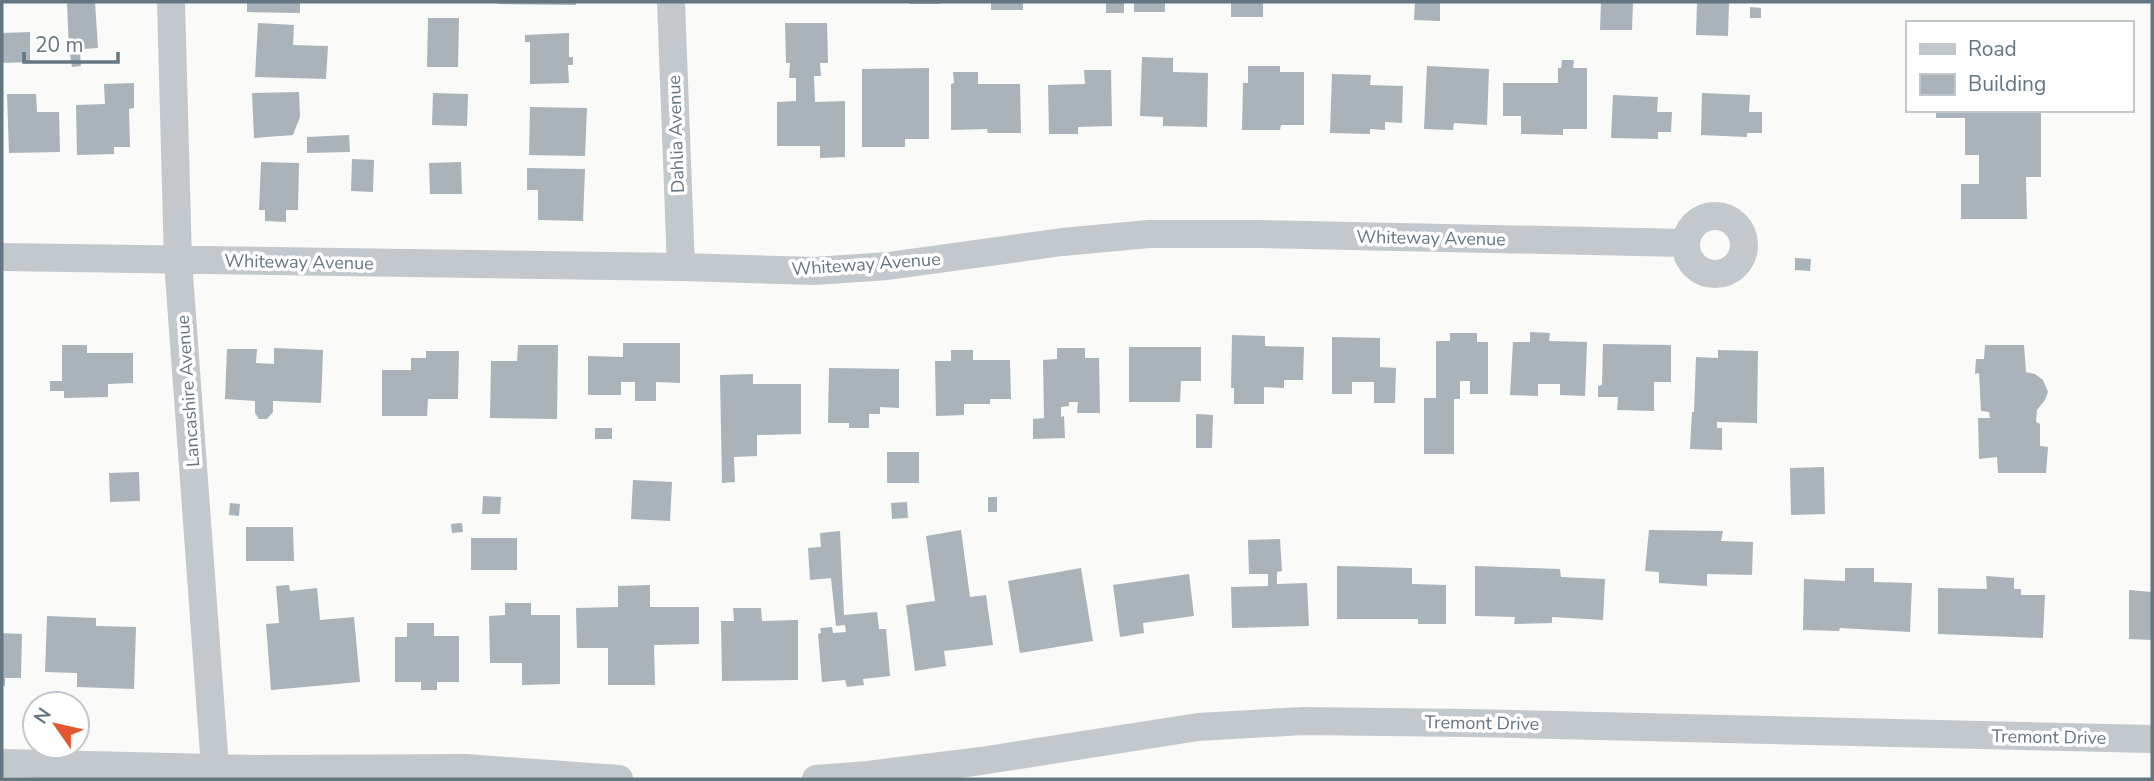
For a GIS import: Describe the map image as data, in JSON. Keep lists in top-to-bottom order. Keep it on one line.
{"streets":{"street":["Dahlia Avenue","Whiteway Avenue","Lancashire Avenue","Tremont Drive"]},"crossings":[["Dahlia Avenue","Whiteway Avenue"],["Whiteway Avenue","Lancashire Avenue"]],"legend":["Road","Building"],"scale_bar":"20 m","north":"top left"}
